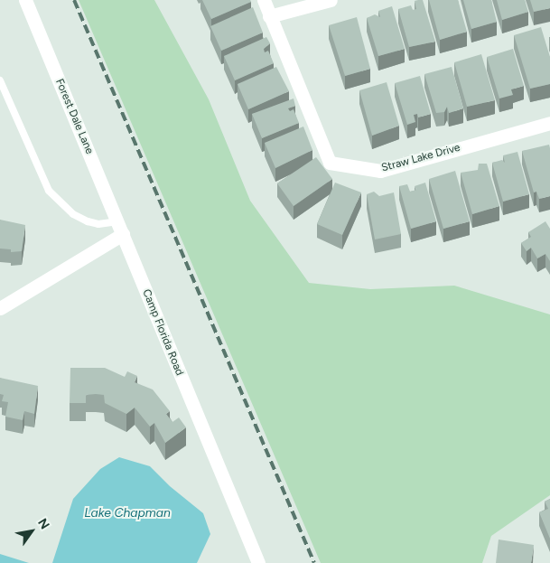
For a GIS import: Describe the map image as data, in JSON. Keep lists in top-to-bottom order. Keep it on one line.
{"streets":{"street":["Forest Dale Lane","Straw Lake Drive","Camp Florida Road"]},"crossings":[["Forest Dale Lane","Camp Florida Road"]],"water":["Lake Chapman"],"north":"top right"}
